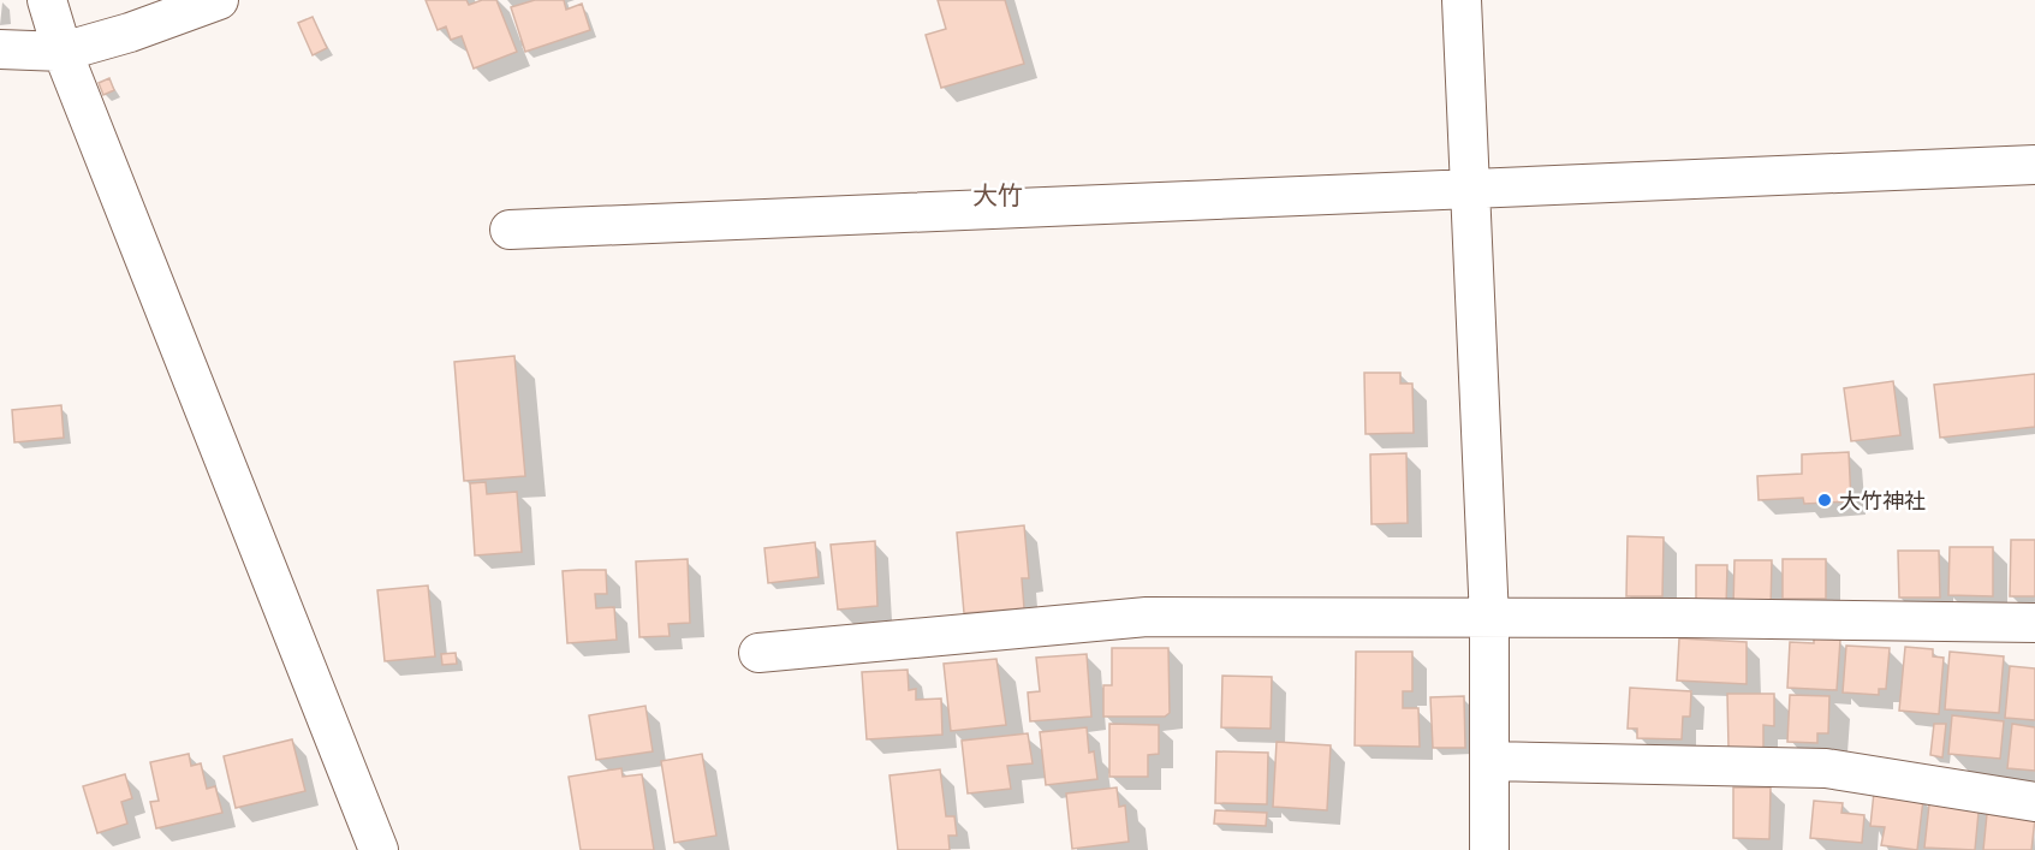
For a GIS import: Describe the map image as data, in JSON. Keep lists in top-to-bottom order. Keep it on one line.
{"districts":["大竹"],"places":["大竹神社"]}
